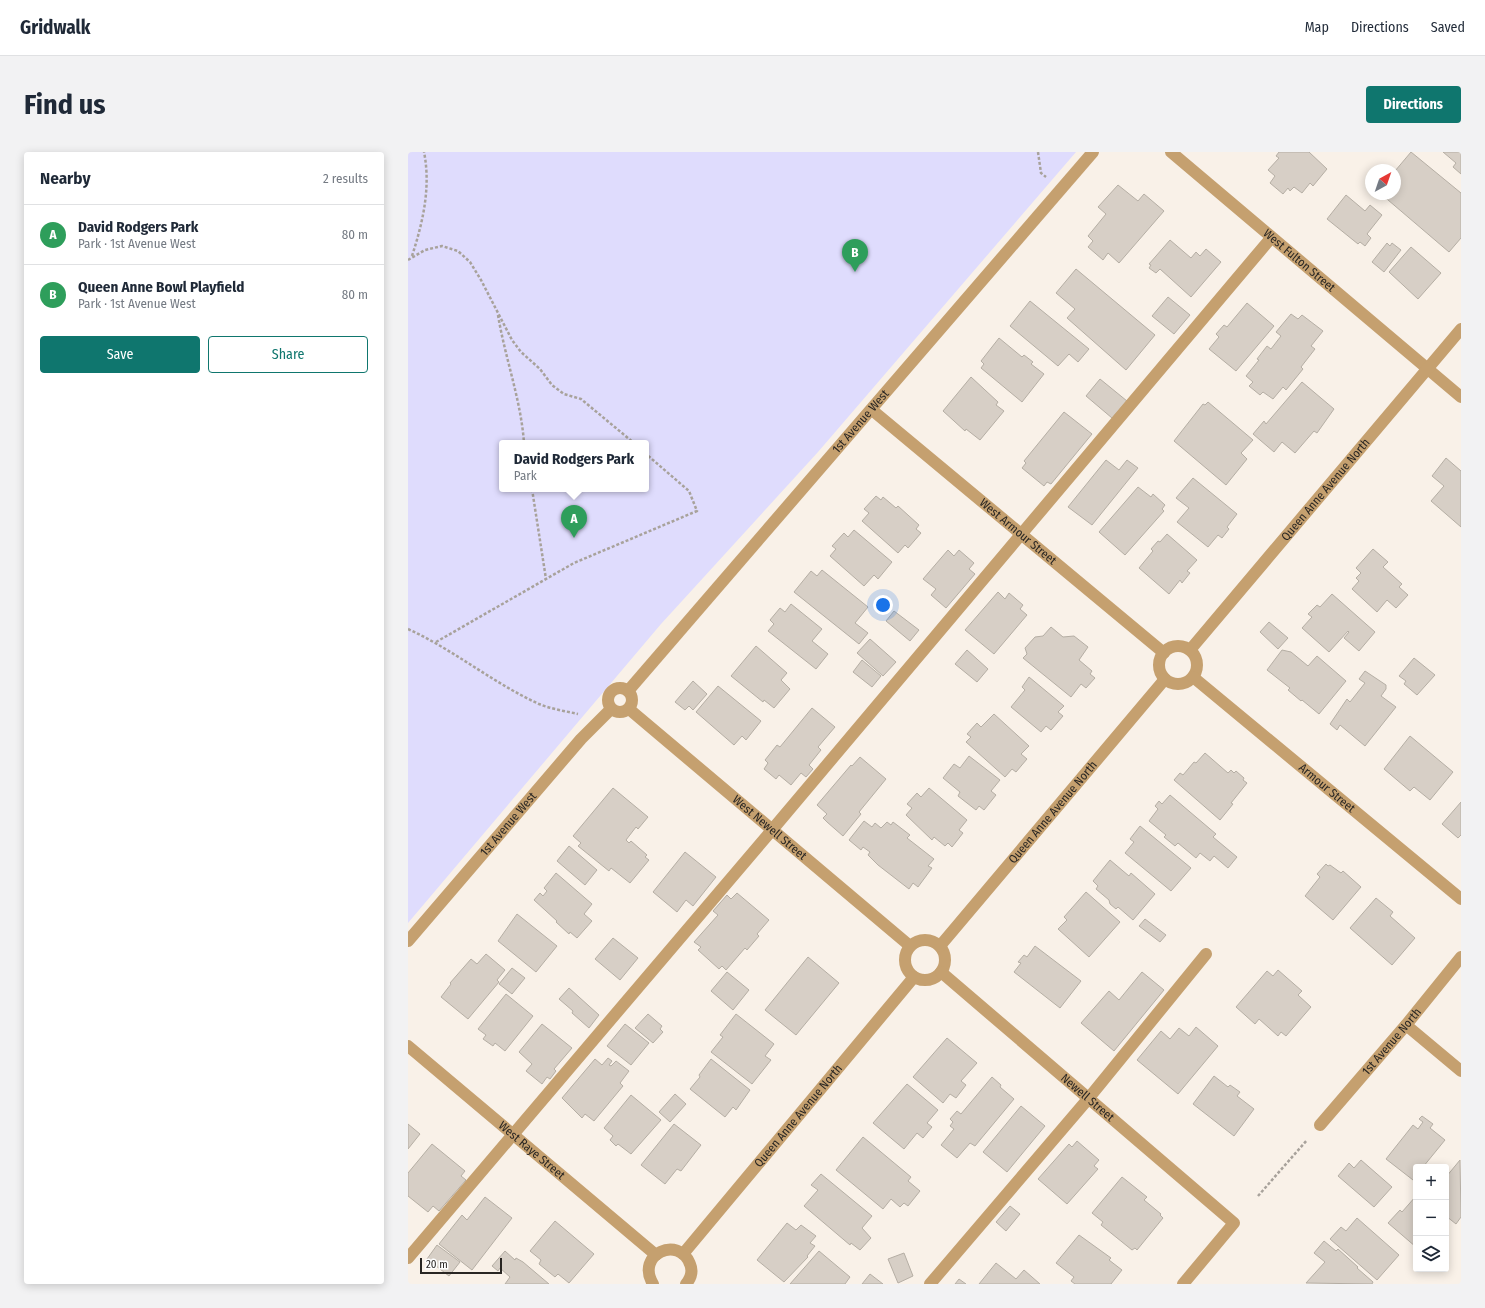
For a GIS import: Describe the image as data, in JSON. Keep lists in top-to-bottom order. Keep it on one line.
{"streets":{"street":["West Fulton Street","1st Avenue West","Queen Anne Avenue North","West Armour Street","Armour Street","West Newell Street","1st Avenue North","Newell Street","West Raye Street"]},"crossings":[["West Fulton Street","Queen Anne Avenue North"],["1st Avenue West","West Armour Street"],["1st Avenue West","West Newell Street"],["Queen Anne Avenue North","West Armour Street"],["Queen Anne Avenue North","Armour Street"],["Queen Anne Avenue North","West Newell Street"],["Queen Anne Avenue North","Newell Street"],["West Armour Street","Armour Street"],["West Newell Street","Newell Street"]],"scale_bar":"20 m","north":"top right","page":{"header":"Gridwalk","nav":["Map","Directions","Saved"],"buttons":["Directions",["Save","Share"]],"title":"Find us","heading":["Nearby","2 results"],"list":[{"mark":"A","name":"David Rodgers Park","note":"Park · 1st Avenue West","value":"80 m"},{"mark":"B","name":"Queen Anne Bowl Playfield","note":"Park · 1st Avenue West","value":"80 m"}],"pins":["B","A"],"popup":["David Rodgers Park","Park"],"map_buttons":["+","−"],"scale":"20 m"}}
